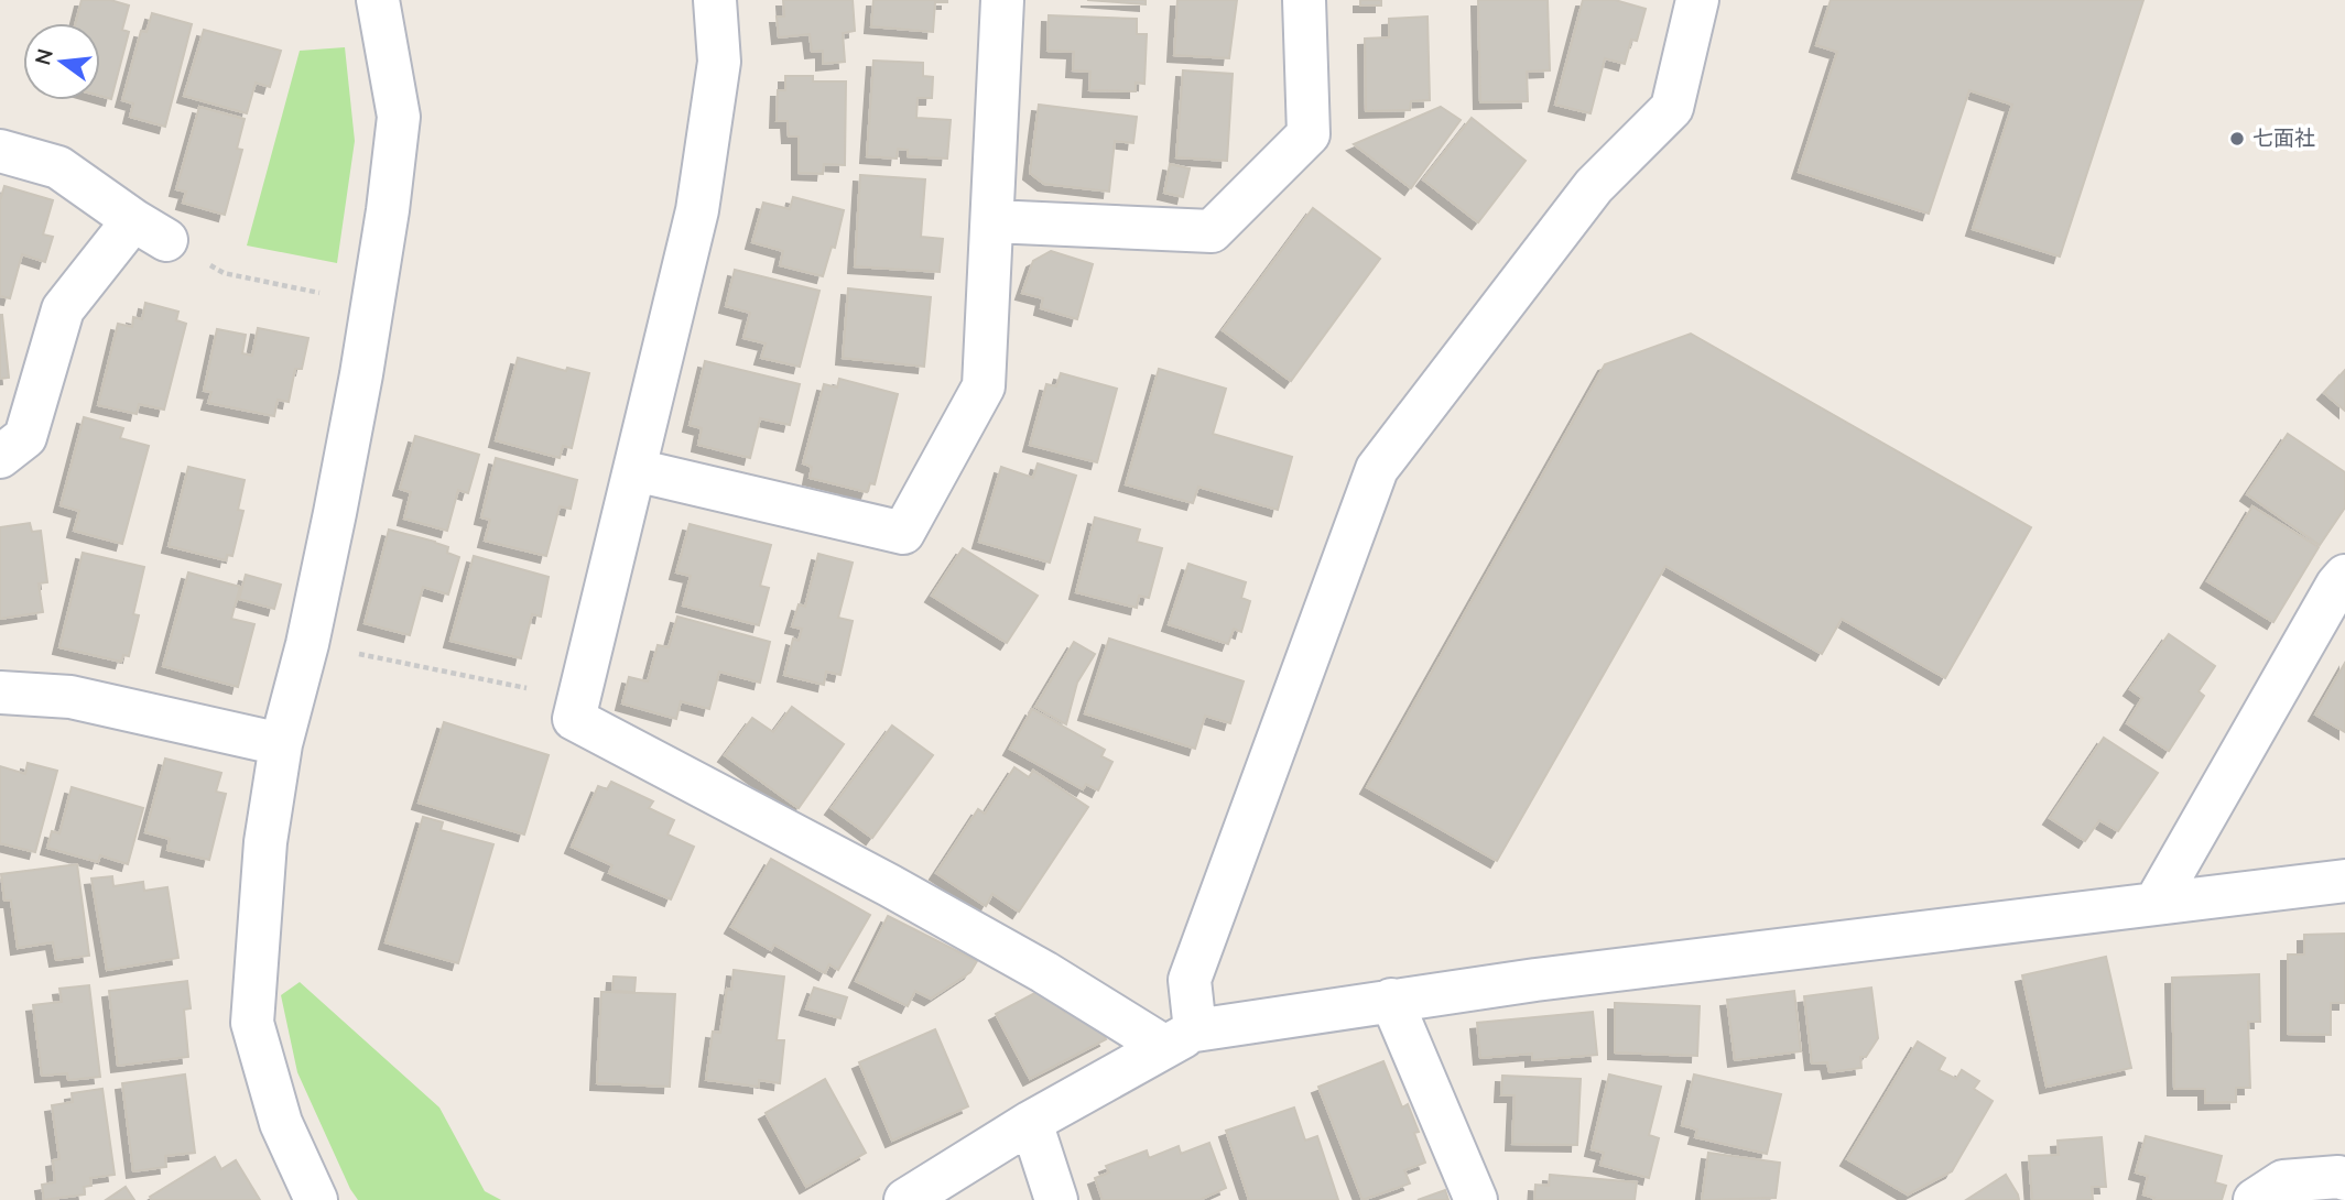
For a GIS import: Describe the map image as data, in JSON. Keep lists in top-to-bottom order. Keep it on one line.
{"places":["七面社"],"north":"left"}
